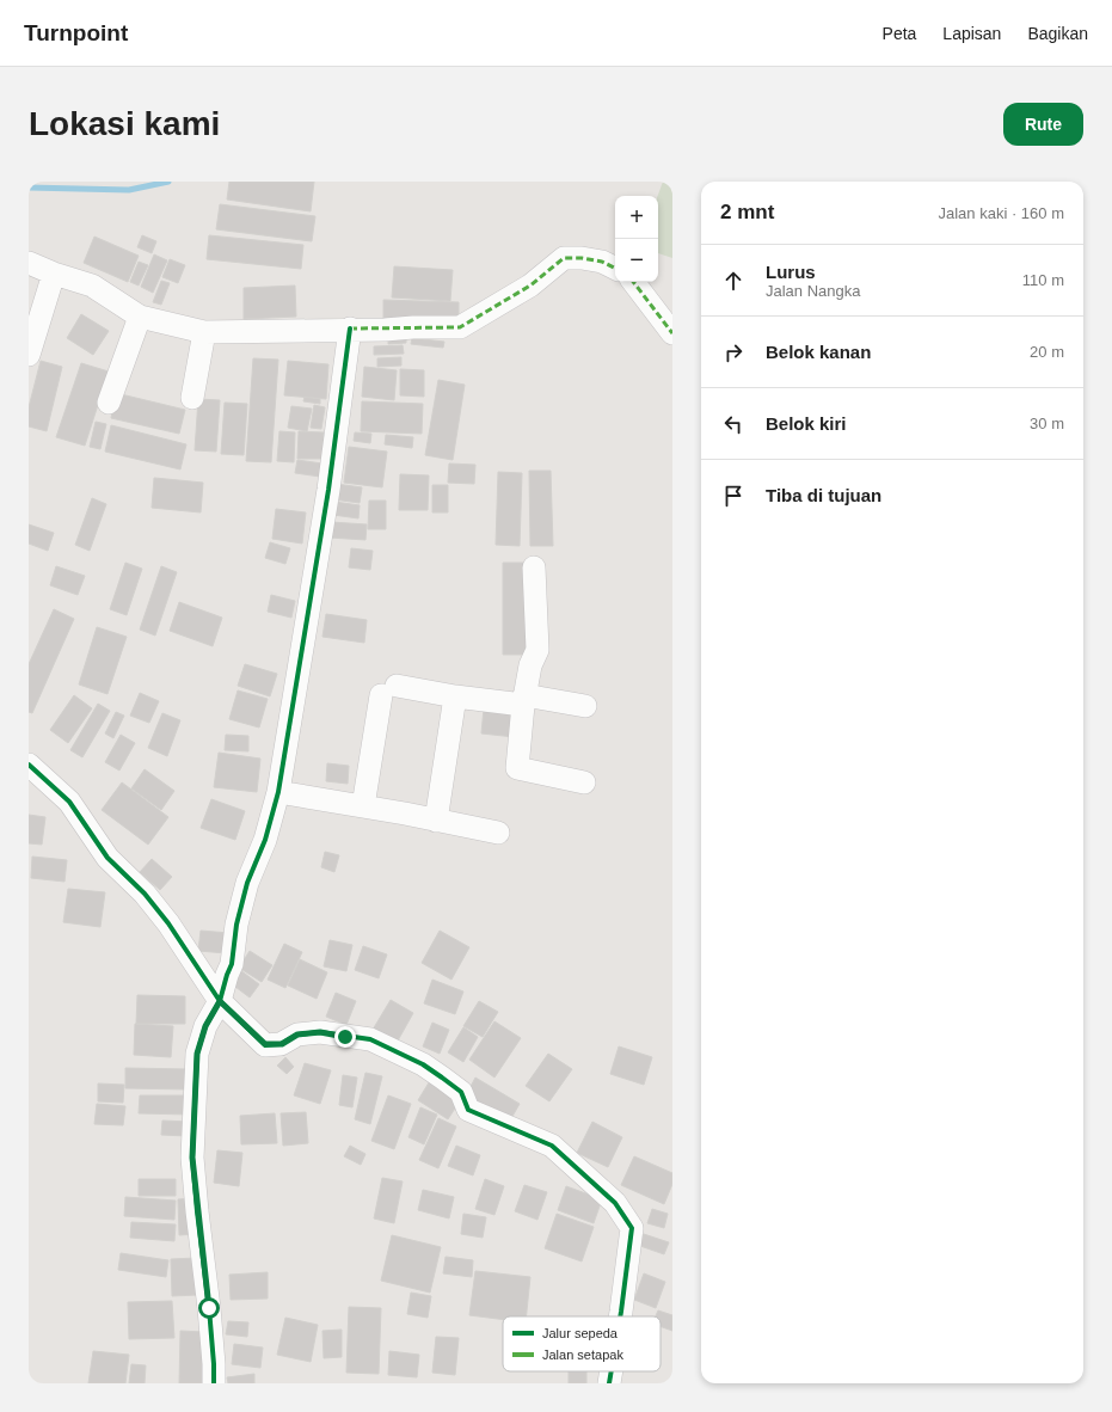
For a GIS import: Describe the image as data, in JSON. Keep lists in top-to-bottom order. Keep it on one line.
{"legend":["Jalur sepeda","Jalan setapak"],"page":{"header":"Turnpoint","nav":["Peta","Lapisan","Bagikan"],"buttons":"Rute","title":"Lokasi kami","heading":["2 mnt","Jalan kaki · 160 m"],"map_buttons":["+","−"],"list":[["Lurus","Jalan Nangka","110 m"],["Belok kanan","20 m"],["Belok kiri","30 m"],"Tiba di tujuan"]}}
